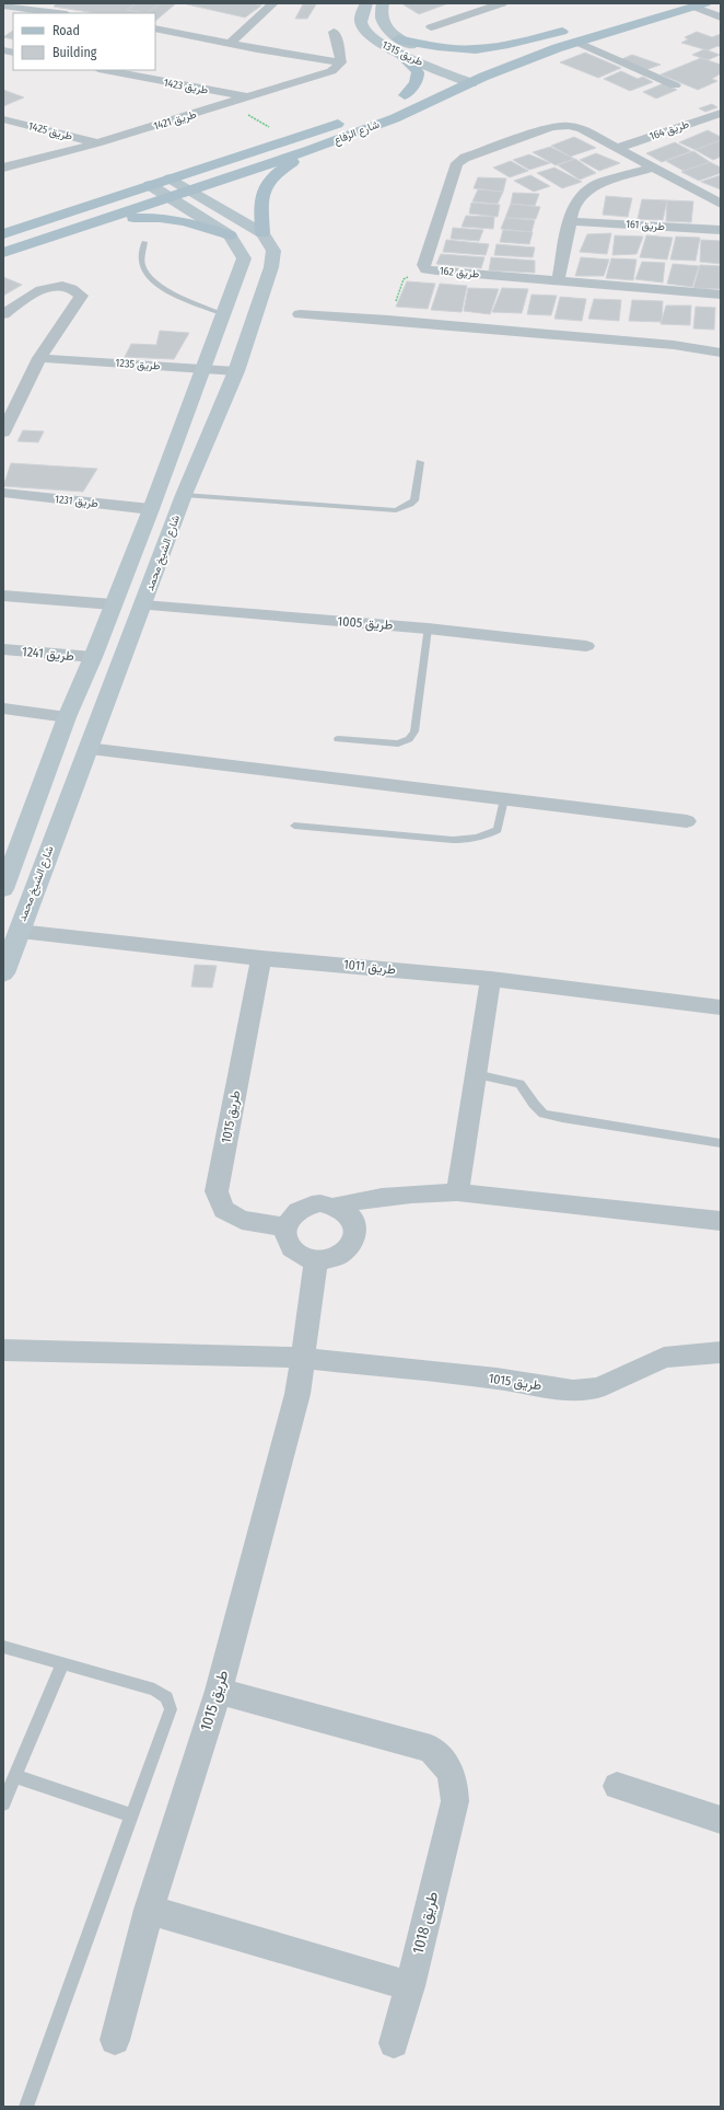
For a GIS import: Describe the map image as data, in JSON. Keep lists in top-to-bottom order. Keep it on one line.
{"streets":{"main road":["شارع الرفاع"],"street":["طريق 1315","طريق 1423","طريق 1421","طريق 164","طريق 1425","طريق 161","طريق 162","طريق 1235","طريق 1231","شارع الشيخ محمد","طريق 1005","طريق 1241","طريق 1011","طريق 1015","طريق 1018"]},"crossings":[["طريق 1315","شارع الرفاع"],["طريق 1423","طريق 1421"],["طريق 1421","طريق 1425"],["طريق 164","طريق 162"],["شارع الرفاع","شارع الشيخ محمد"],["طريق 1235","شارع الشيخ محمد"],["طريق 1231","شارع الشيخ محمد"],["شارع الشيخ محمد","طريق 1005"],["شارع الشيخ محمد","طريق 1241"],["شارع الشيخ محمد","طريق 1011"],["طريق 1011","طريق 1015"],["طريق 1015","طريق 1018"]],"legend":["Road","Building"]}
